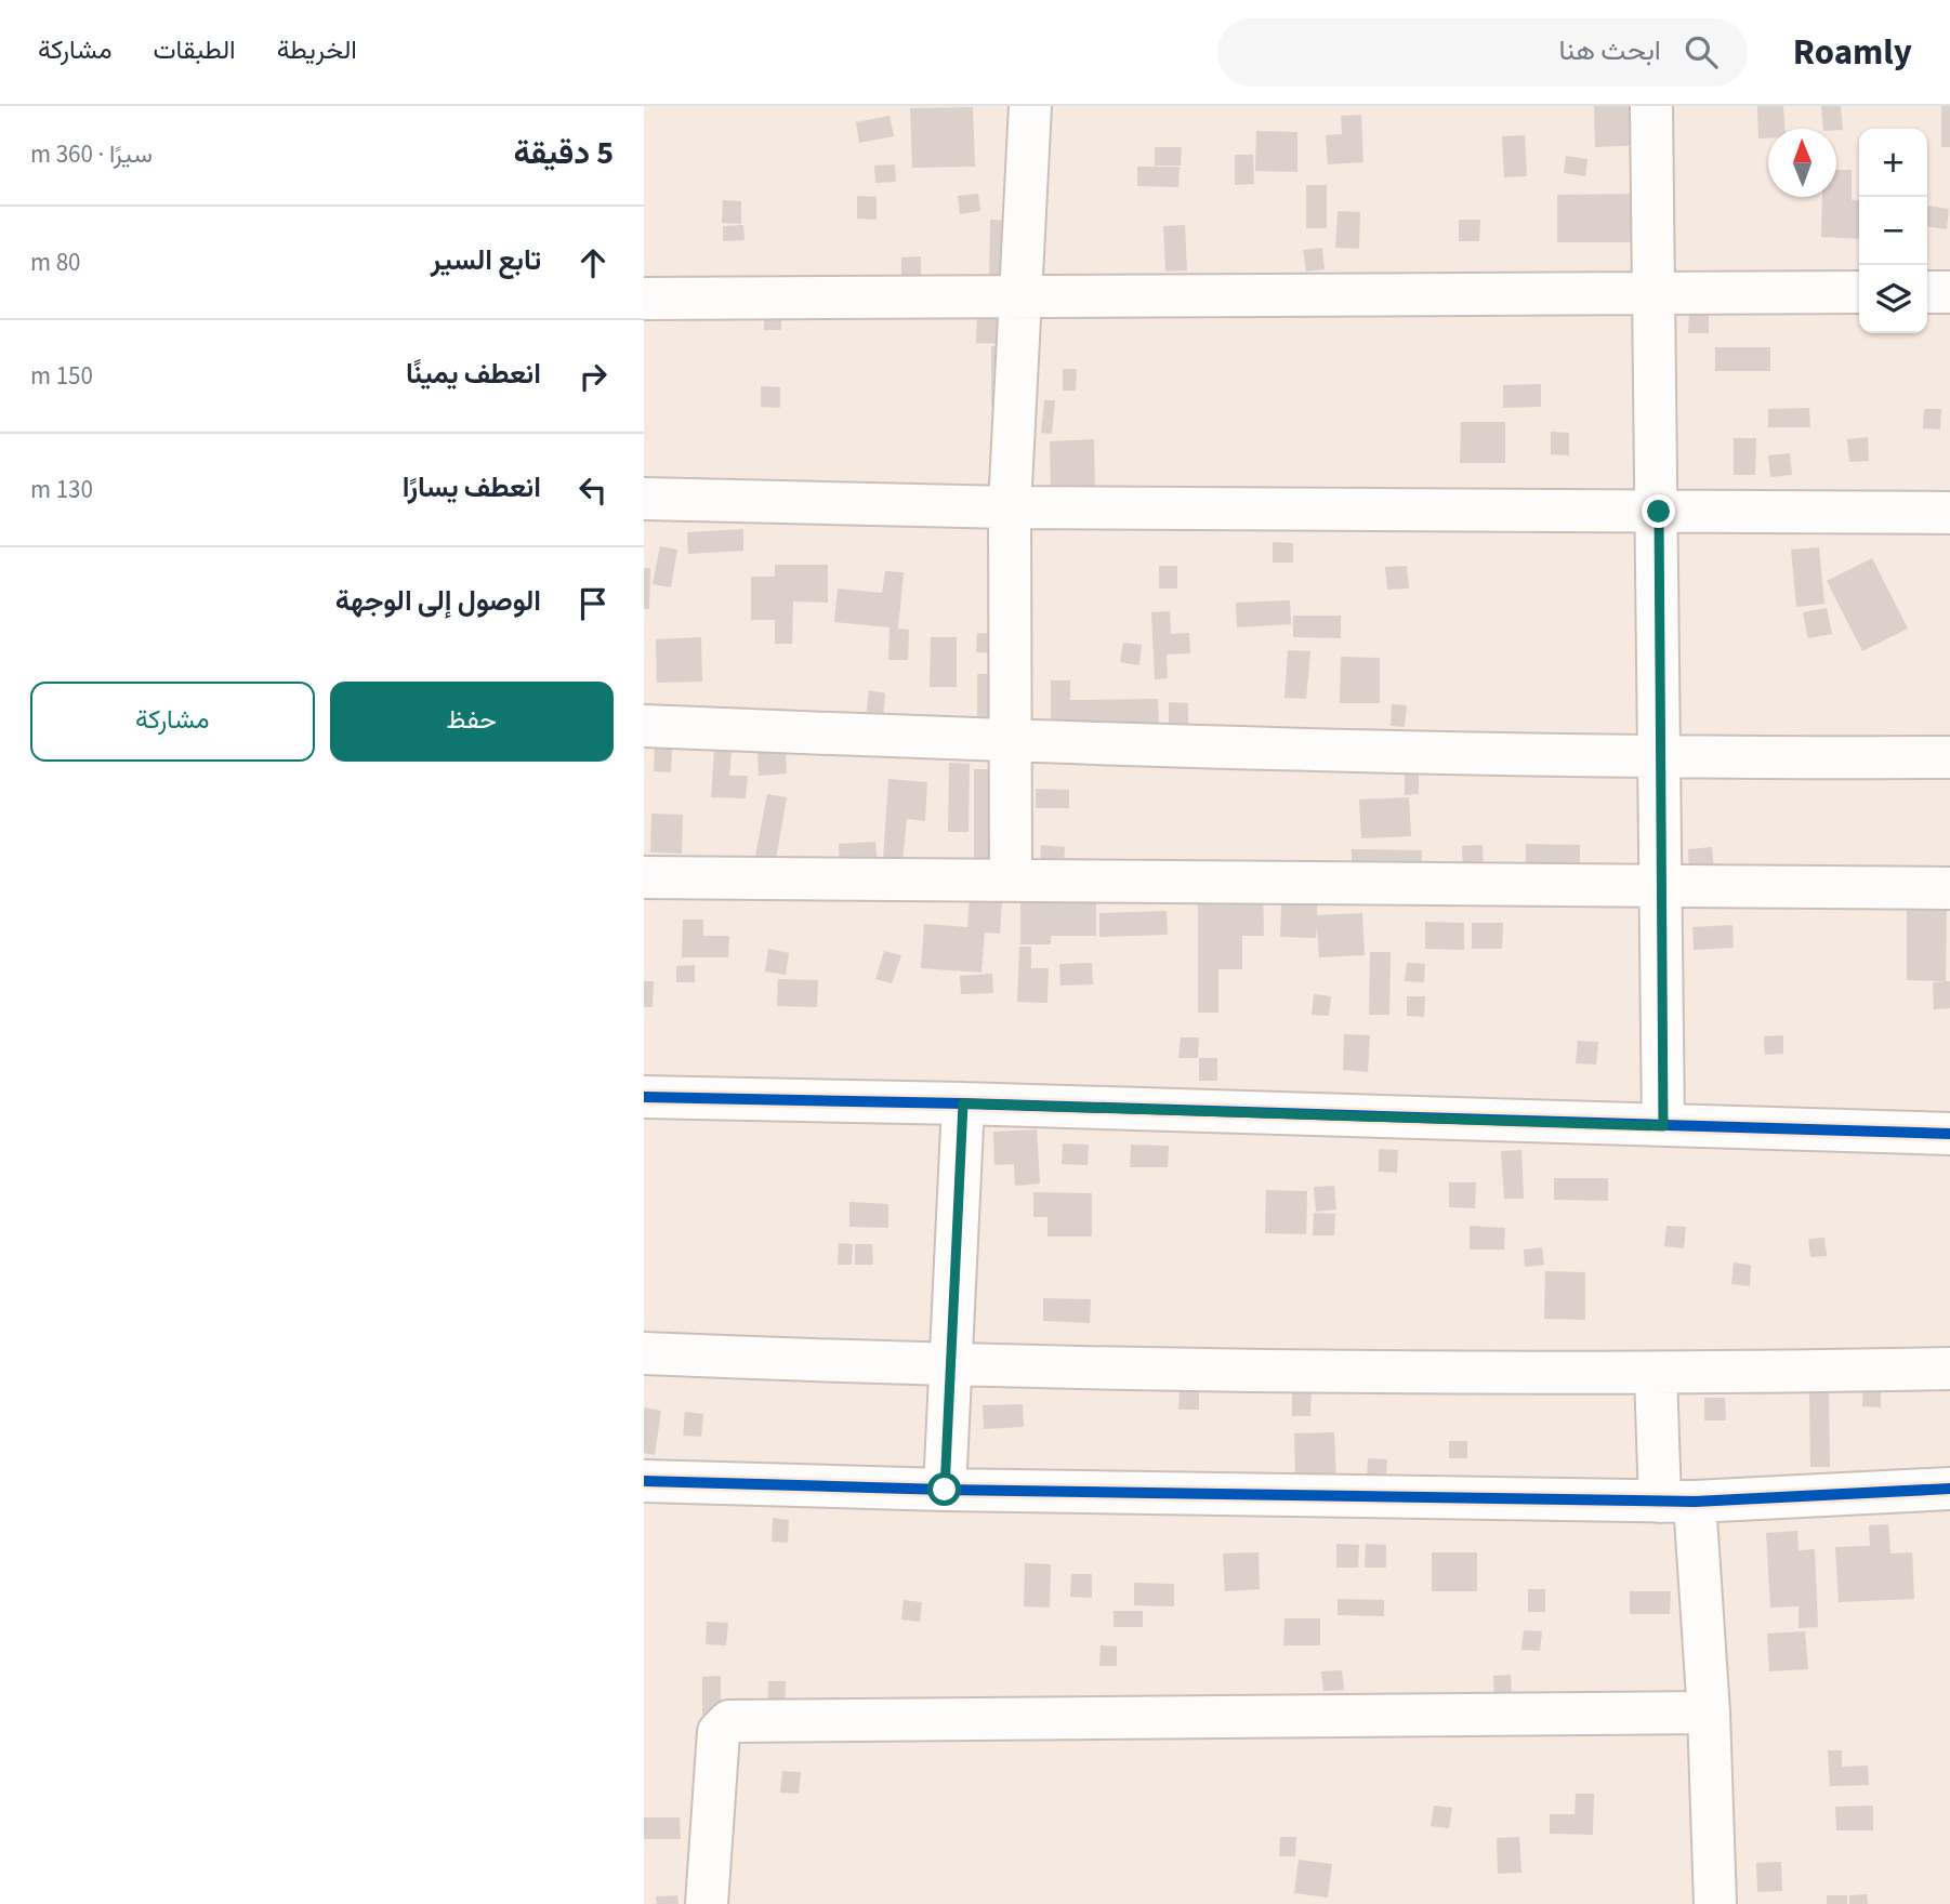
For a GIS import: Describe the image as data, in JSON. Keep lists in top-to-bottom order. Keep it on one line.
{"north":"top","page":{"header":"Roamly","search":"ابحث هنا","nav":["الخريطة","الطبقات","مشاركة"],"heading":["5 دقيقة","سيرًا · 360 m"],"map_buttons":["+","−"],"list":[["تابع السير","80 m"],["انعطف يمينًا","150 m"],["انعطف يسارًا","130 m"],"الوصول إلى الوجهة"],"buttons":["حفظ","مشاركة"]}}
